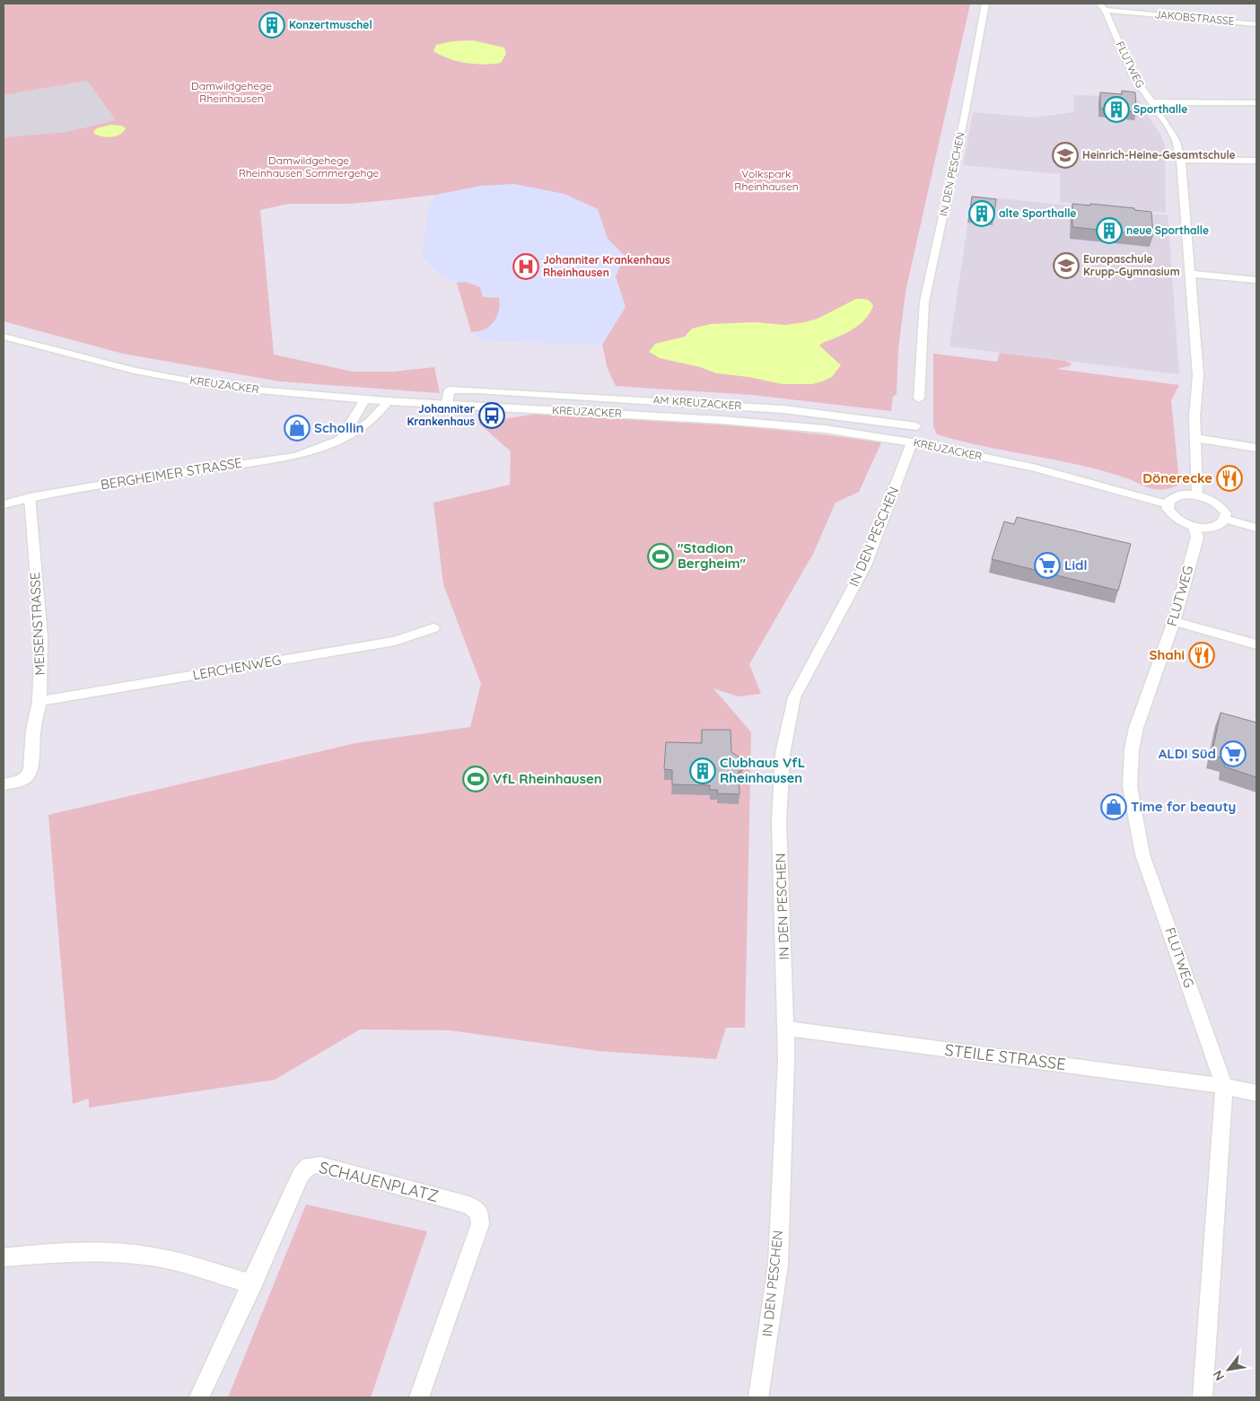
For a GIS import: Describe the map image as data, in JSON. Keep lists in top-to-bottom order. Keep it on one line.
{"streets":{"street":["JAKOBSTRASSE","FLUTWEG","IN DEN PESCHEN","KREUZACKER","AM KREUZACKER","BERGHEIMER STRASSE","MEISENSTRASSE","LERCHENWEG","STEILE STRASSE","SCHAUENPLATZ"]},"crossings":[["JAKOBSTRASSE","FLUTWEG"],["FLUTWEG","STEILE STRASSE"],["IN DEN PESCHEN","KREUZACKER"],["IN DEN PESCHEN","STEILE STRASSE"],["KREUZACKER","AM KREUZACKER"],["KREUZACKER","BERGHEIMER STRASSE"],["BERGHEIMER STRASSE","MEISENSTRASSE"],["MEISENSTRASSE","LERCHENWEG"]],"parks":["Damwildgehege Rheinhausen","Damwildgehege Rheinhausen Sommergehge","Volkspark Rheinhausen"],"places":{"building":["Konzertmuschel","Sporthalle","alte Sporthalle","neue Sporthalle","Clubhaus VfL Rheinhausen"],"school or university":["Heinrich-Heine-Gesamtschule","Europaschule Krupp-Gymnasium"],"hospital":["Johanniter Krankenhaus Rheinhausen"],"bus stop":["Johanniter Krankenhaus"],"shop":["Schollin","Time for beauty"],"restaurant":["Dönerecke","Shahi"],"sports":["\"Stadion Bergheim\"","VfL Rheinhausen"],"supermarket":["Lidl","ALDI Süd"]},"north":"bottom left"}
